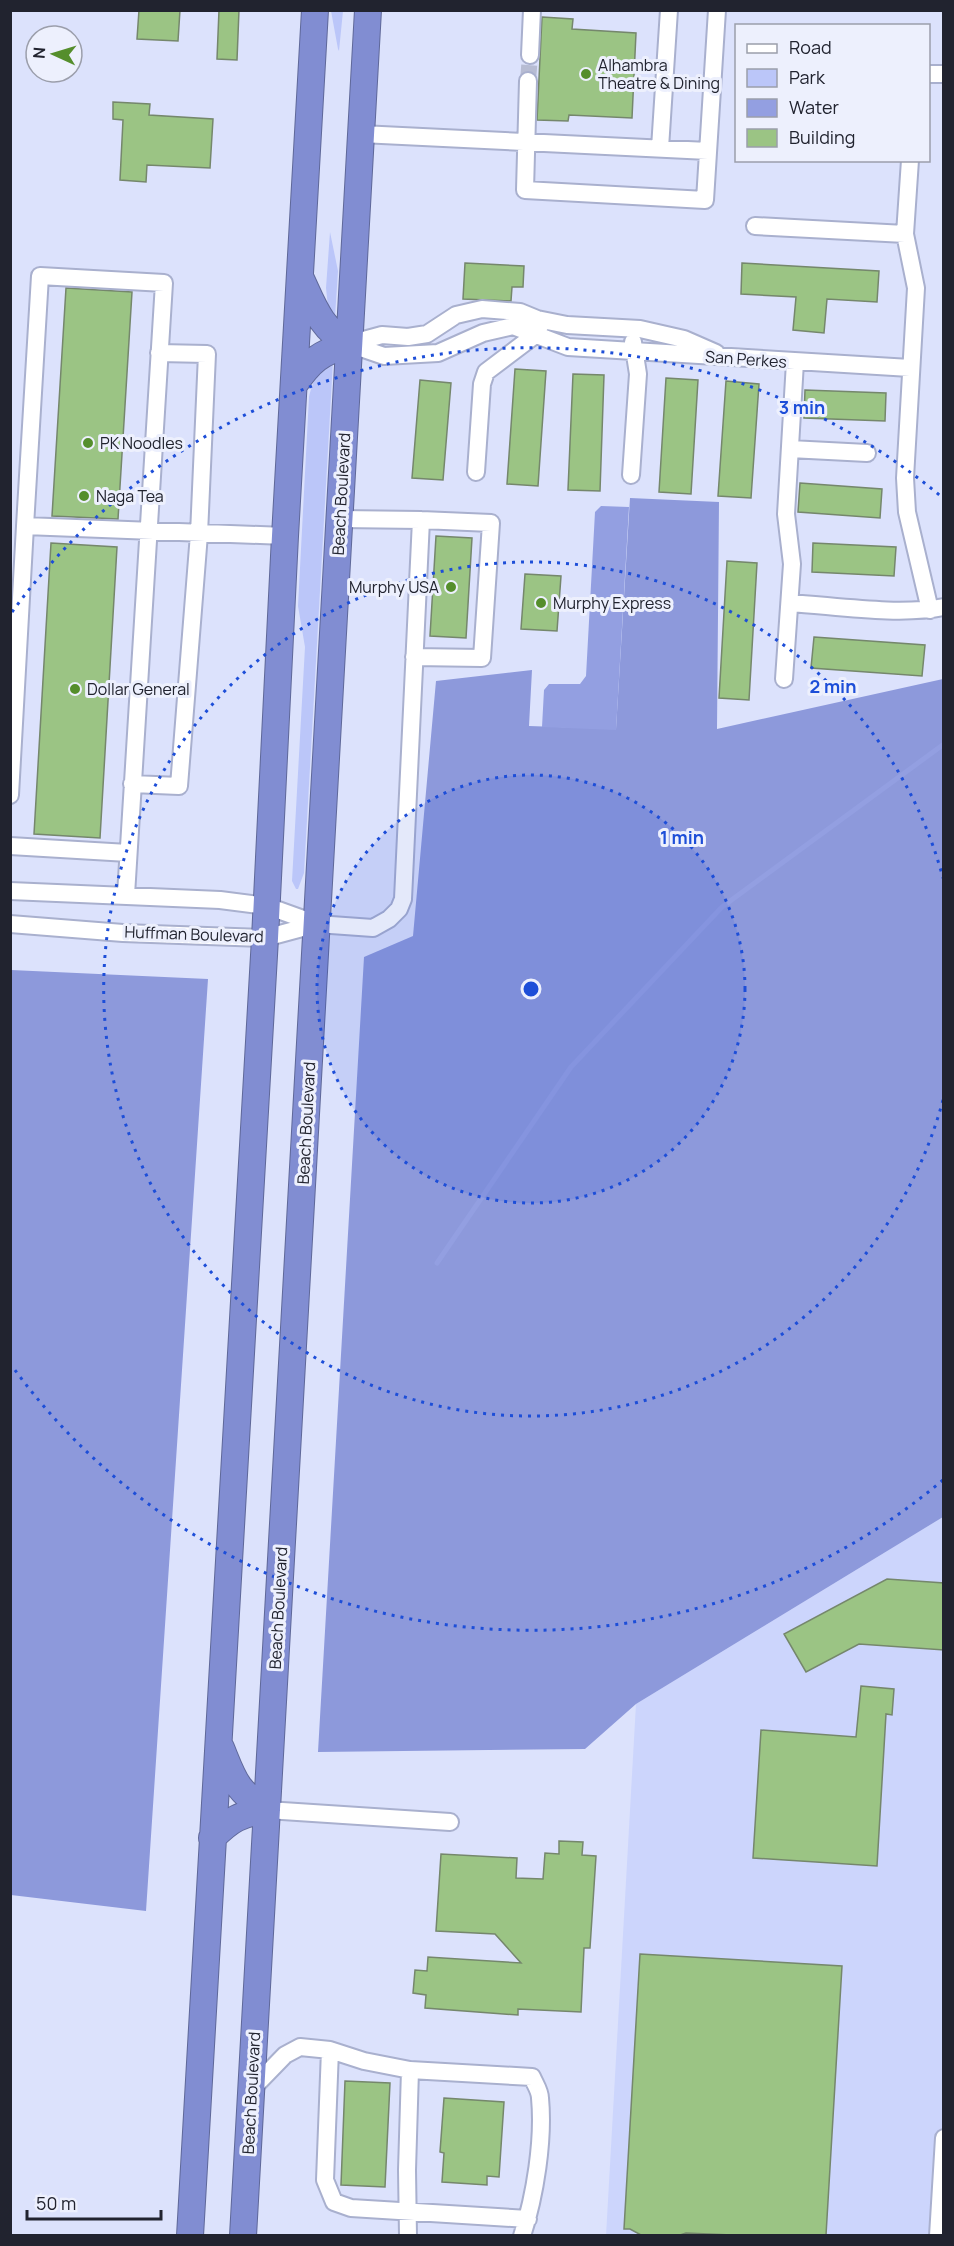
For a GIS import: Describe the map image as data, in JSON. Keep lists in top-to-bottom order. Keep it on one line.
{"streets":{"highway":["Beach Boulevard"],"street":["San Perkes","Huffman Boulevard"]},"crossings":[["San Perkes","Beach Boulevard"],["Beach Boulevard","Huffman Boulevard"]],"places":["Alhambra Theatre & Dining","PK Noodles","Naga Tea","Murphy USA","Murphy Express","Dollar General"],"legend":["Road","Park","Water","Building"],"scale_bar":"50 m","north":"left","rings":["3 min","2 min","1 min"]}
